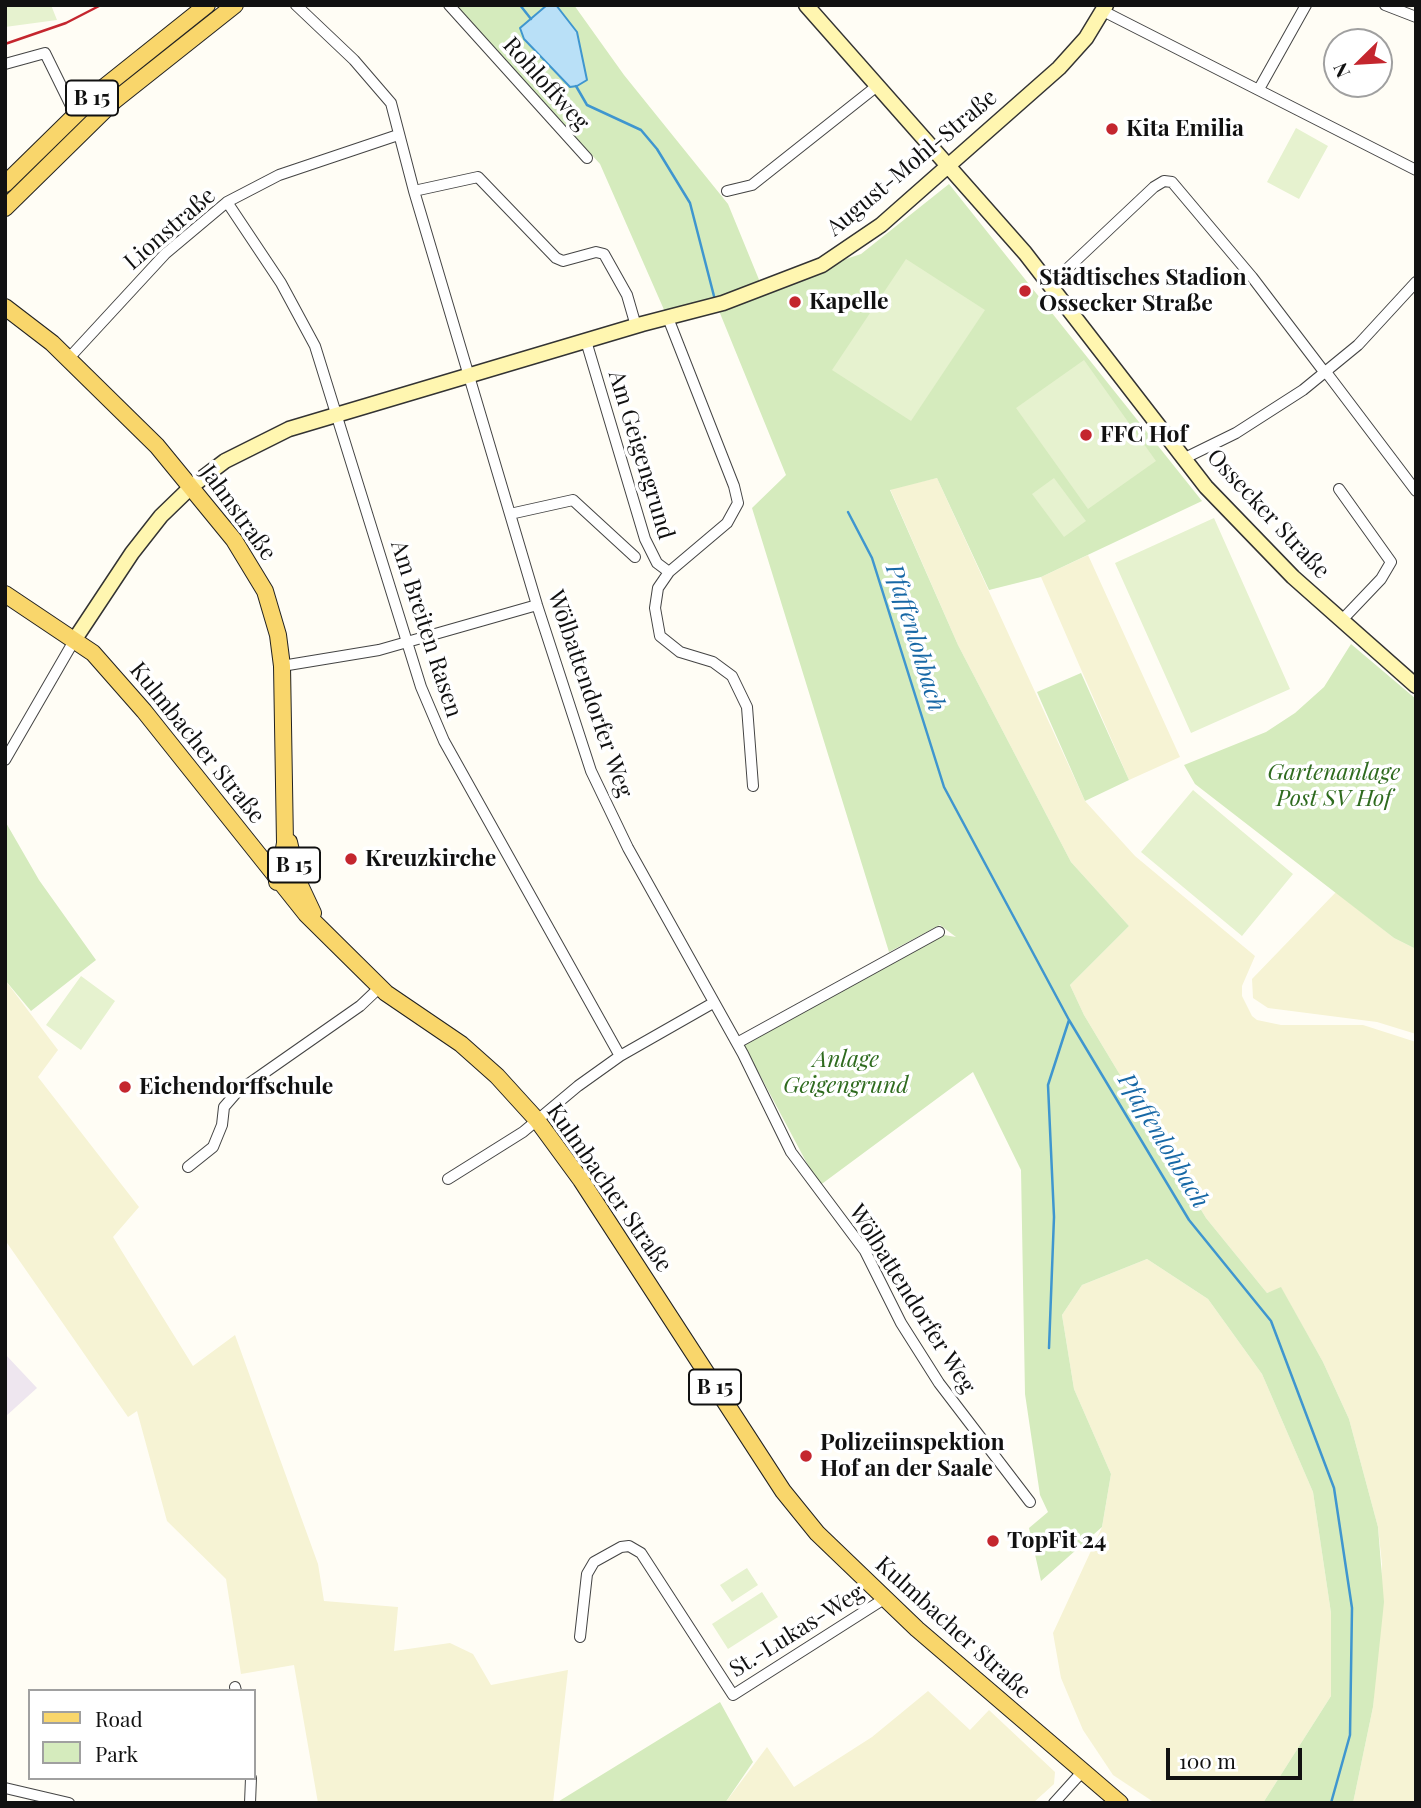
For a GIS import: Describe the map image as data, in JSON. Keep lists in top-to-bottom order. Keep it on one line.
{"streets":{"main road":["B 15","August-Mohl-Straße","Jahnstraße","Ossecker Straße","Kulmbacher Straße"],"street":["Rohloffweg","Lionstraße","Am Geigengrund","Am Breiten Rasen","Wölbattendorfer Weg","St.-Lukas-Weg"]},"crossings":[["B 15","Jahnstraße"],["B 15","Kulmbacher Straße"],["August-Mohl-Straße","Am Geigengrund"],["August-Mohl-Straße","Jahnstraße"],["August-Mohl-Straße","Ossecker Straße"],["August-Mohl-Straße","Am Breiten Rasen"],["August-Mohl-Straße","Wölbattendorfer Weg"],["August-Mohl-Straße","Kulmbacher Straße"],["Lionstraße","Jahnstraße"],["Lionstraße","Am Breiten Rasen"],["Lionstraße","Wölbattendorfer Weg"],["Am Geigengrund","Wölbattendorfer Weg"],["Jahnstraße","Kulmbacher Straße"],["Kulmbacher Straße","St.-Lukas-Weg"]],"water":["Pfaffenlohbach"],"parks":["Gartenanlage Post SV Hof","Anlage Geigengrund"],"places":["Kita Emilia","Städtisches Stadion Ossecker Straße","Kapelle","FFC Hof","Kreuzkirche","Eichendorffschule","Polizeiinspektion Hof an der Saale","TopFit 24"],"legend":["Road","Park"],"scale_bar":"100 m","north":"bottom left"}
